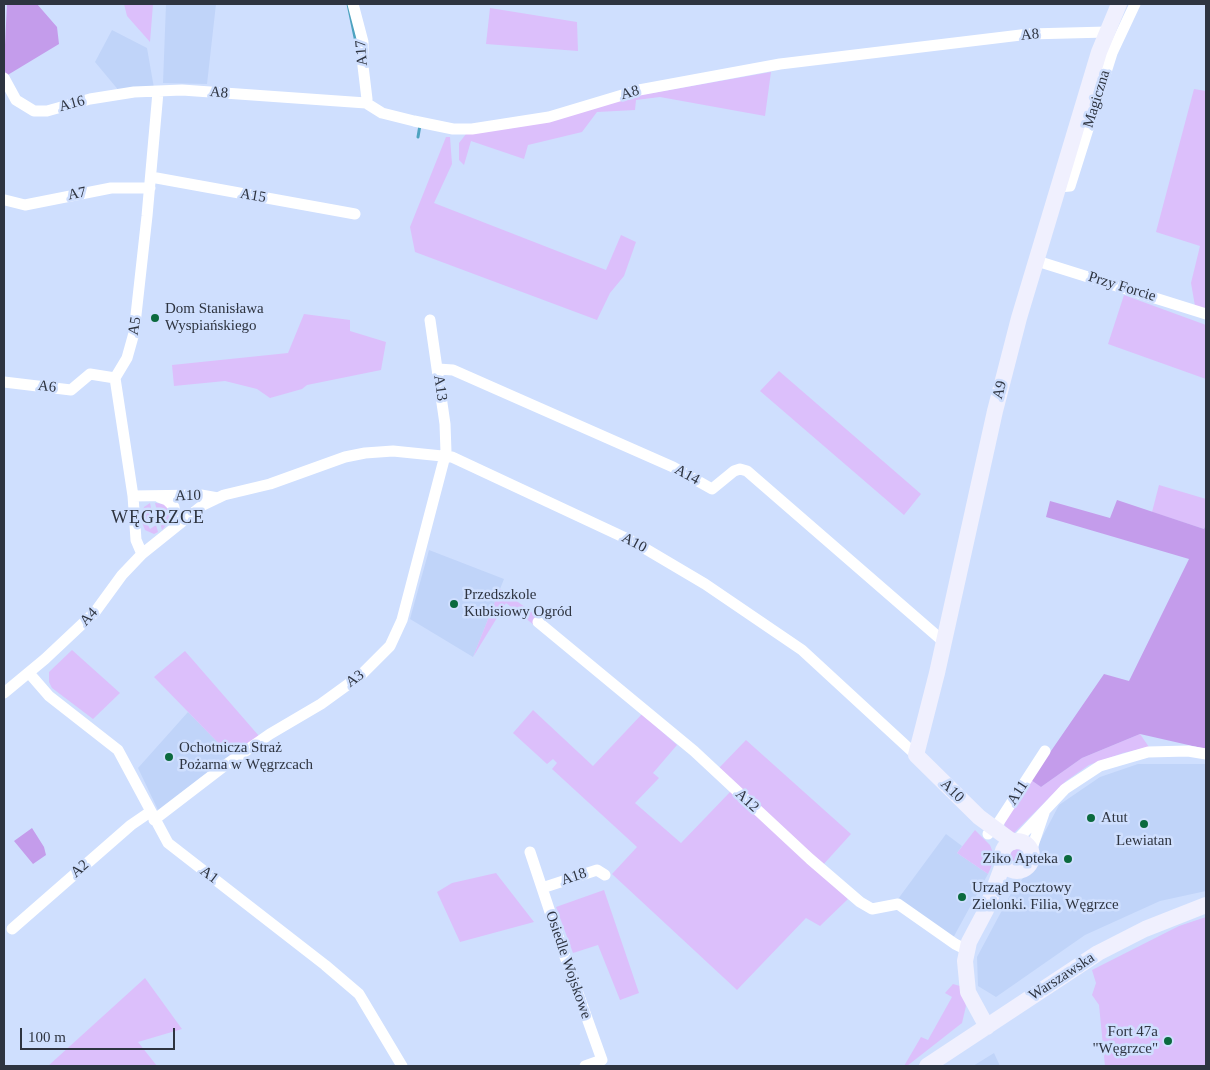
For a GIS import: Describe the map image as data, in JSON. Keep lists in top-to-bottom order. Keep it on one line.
{"streets":{"street":["A8","A17","Magiczna","A16","A7","A15","Przy Forcie","A5","A6","A13","A9","A14","A10","A4","A3","A11","A12","A2","A1","A18","Osiedle Wojskowe","Warszawska"]},"crossings":[["A8","A17"],["A8","A16"],["A8","A5"],["A8","A9"],["Magiczna","A9"],["A16","A5"],["A7","A15"],["A7","A5"],["A15","A5"],["Przy Forcie","A9"],["A5","A6"],["A13","A14"],["A13","A10"],["A13","A3"],["A9","A14"],["A9","A10"],["A10","A4"],["A10","A3"],["A10","A11"],["A4","A1"],["A3","A2"],["A3","A1"],["A2","A1"],["A18","Osiedle Wojskowe"]],"districts":["WĘGRZCE"],"places":["Dom Stanisława Wyspiańskiego","Przedszkole Kubisiowy Ogród","Ochotnicza Straż Pożarna w Węgrzcach","Atut","Lewiatan","Ziko Apteka","Urząd Pocztowy Zielonki. Filia, Węgrzce","Fort 47a \"Węgrzce\""],"scale_bar":"100 m"}
